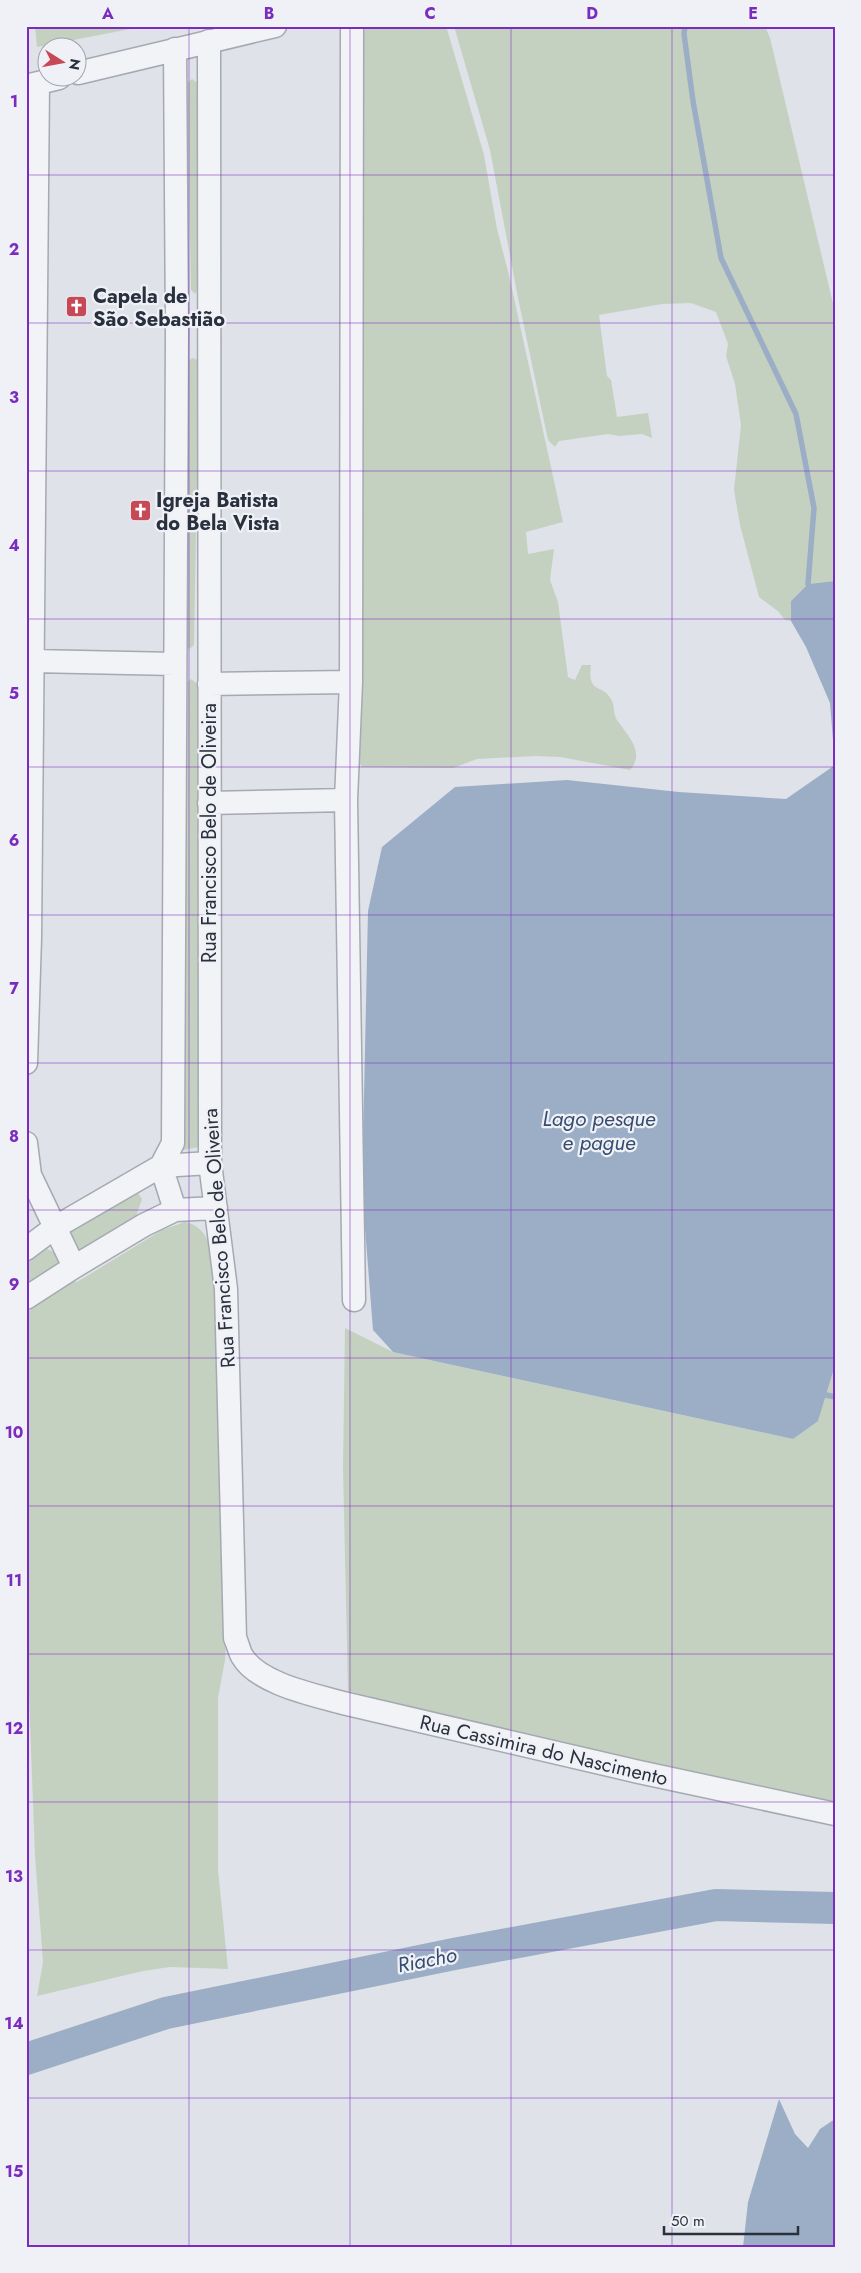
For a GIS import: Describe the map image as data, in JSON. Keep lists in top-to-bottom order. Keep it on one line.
{"streets":{"street":["Rua Francisco Belo de Oliveira","Rua Cassimira do Nascimento"]},"crossings":[["Rua Francisco Belo de Oliveira","Rua Cassimira do Nascimento"]],"water":["Lago pesque e pague","Riacho"],"places":{"church":["Capela de São Sebastião","Igreja Batista do Bela Vista"]},"scale_bar":"50 m","north":"right","grid":{"columns":["A","B","C","D","E"],"rows":["1","2","3","4","5","6","7","8","9","10","11","12","13","14","15"]}}
